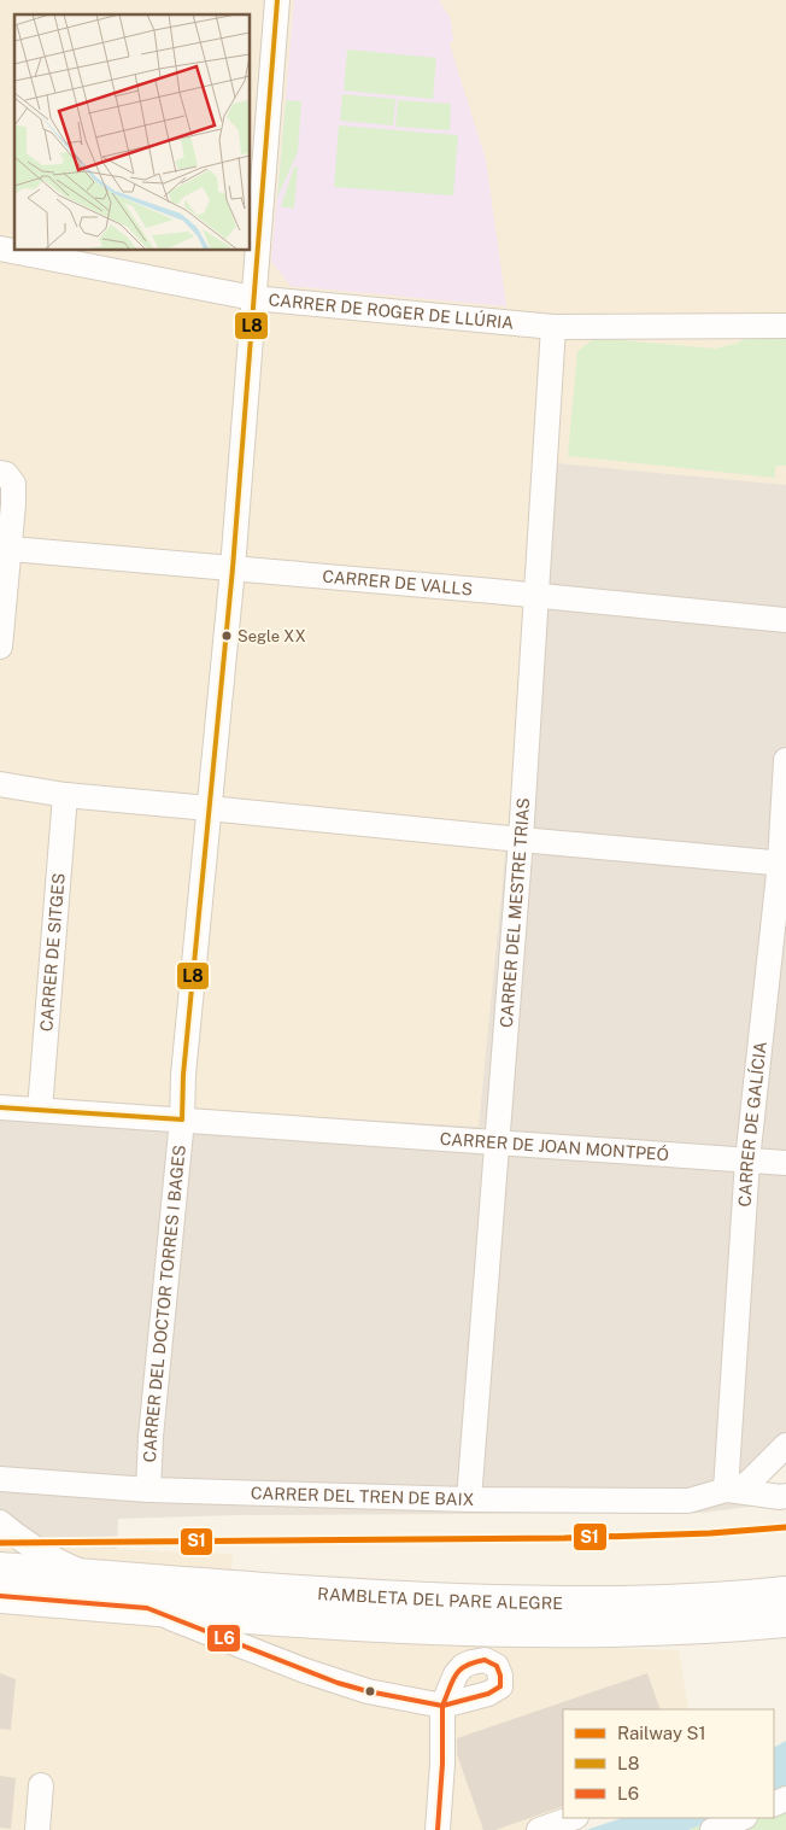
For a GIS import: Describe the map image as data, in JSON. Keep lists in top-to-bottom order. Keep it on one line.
{"streets":{"main road":["RAMBLETA DEL PARE ALEGRE"],"street":["CARRER DE ROGER DE LLÚRIA","CARRER DE VALLS","CARRER DEL MESTRE TRIAS","CARRER DE SITGES","CARRER DE GALÍCIA","CARRER DE JOAN MONTPEÓ","CARRER DEL DOCTOR TORRES I BAGES","CARRER DEL TREN DE BAIX"]},"crossings":[["CARRER DE ROGER DE LLÚRIA","CARRER DEL MESTRE TRIAS"],["CARRER DE ROGER DE LLÚRIA","CARRER DEL DOCTOR TORRES I BAGES"],["CARRER DE VALLS","CARRER DEL MESTRE TRIAS"],["CARRER DE VALLS","CARRER DEL DOCTOR TORRES I BAGES"],["CARRER DEL MESTRE TRIAS","CARRER DE JOAN MONTPEÓ"],["CARRER DEL MESTRE TRIAS","CARRER DEL TREN DE BAIX"],["CARRER DE SITGES","CARRER DE JOAN MONTPEÓ"],["CARRER DE GALÍCIA","CARRER DE JOAN MONTPEÓ"],["CARRER DE GALÍCIA","CARRER DEL TREN DE BAIX"],["CARRER DE JOAN MONTPEÓ","CARRER DEL DOCTOR TORRES I BAGES"],["CARRER DEL DOCTOR TORRES I BAGES","CARRER DEL TREN DE BAIX"]],"places":["Segle XX"],"lines":["transit line L8","rail line S1","transit line L6"],"legend":["Railway S1","L8","L6"]}
